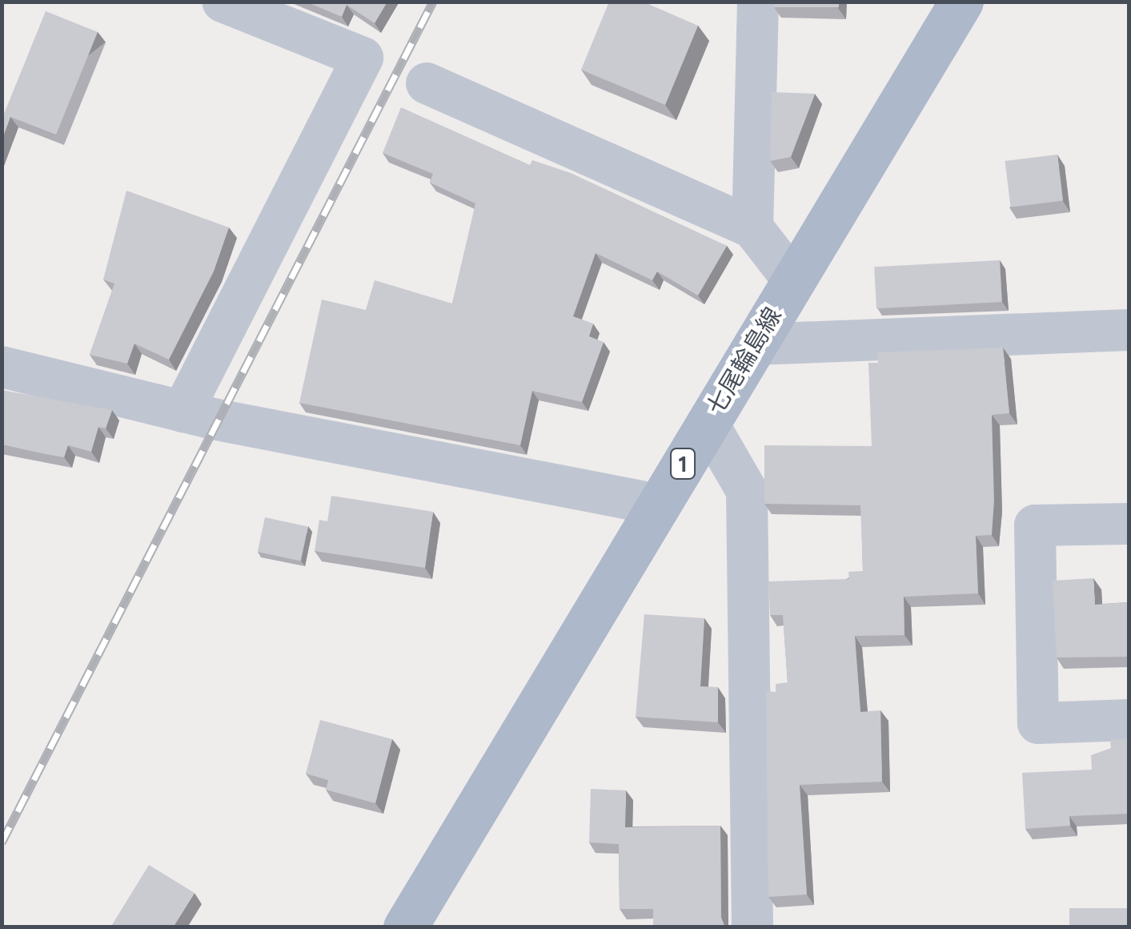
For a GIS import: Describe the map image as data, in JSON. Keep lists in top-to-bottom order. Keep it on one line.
{"streets":{"main road":["七尾輪島線","1"]}}
